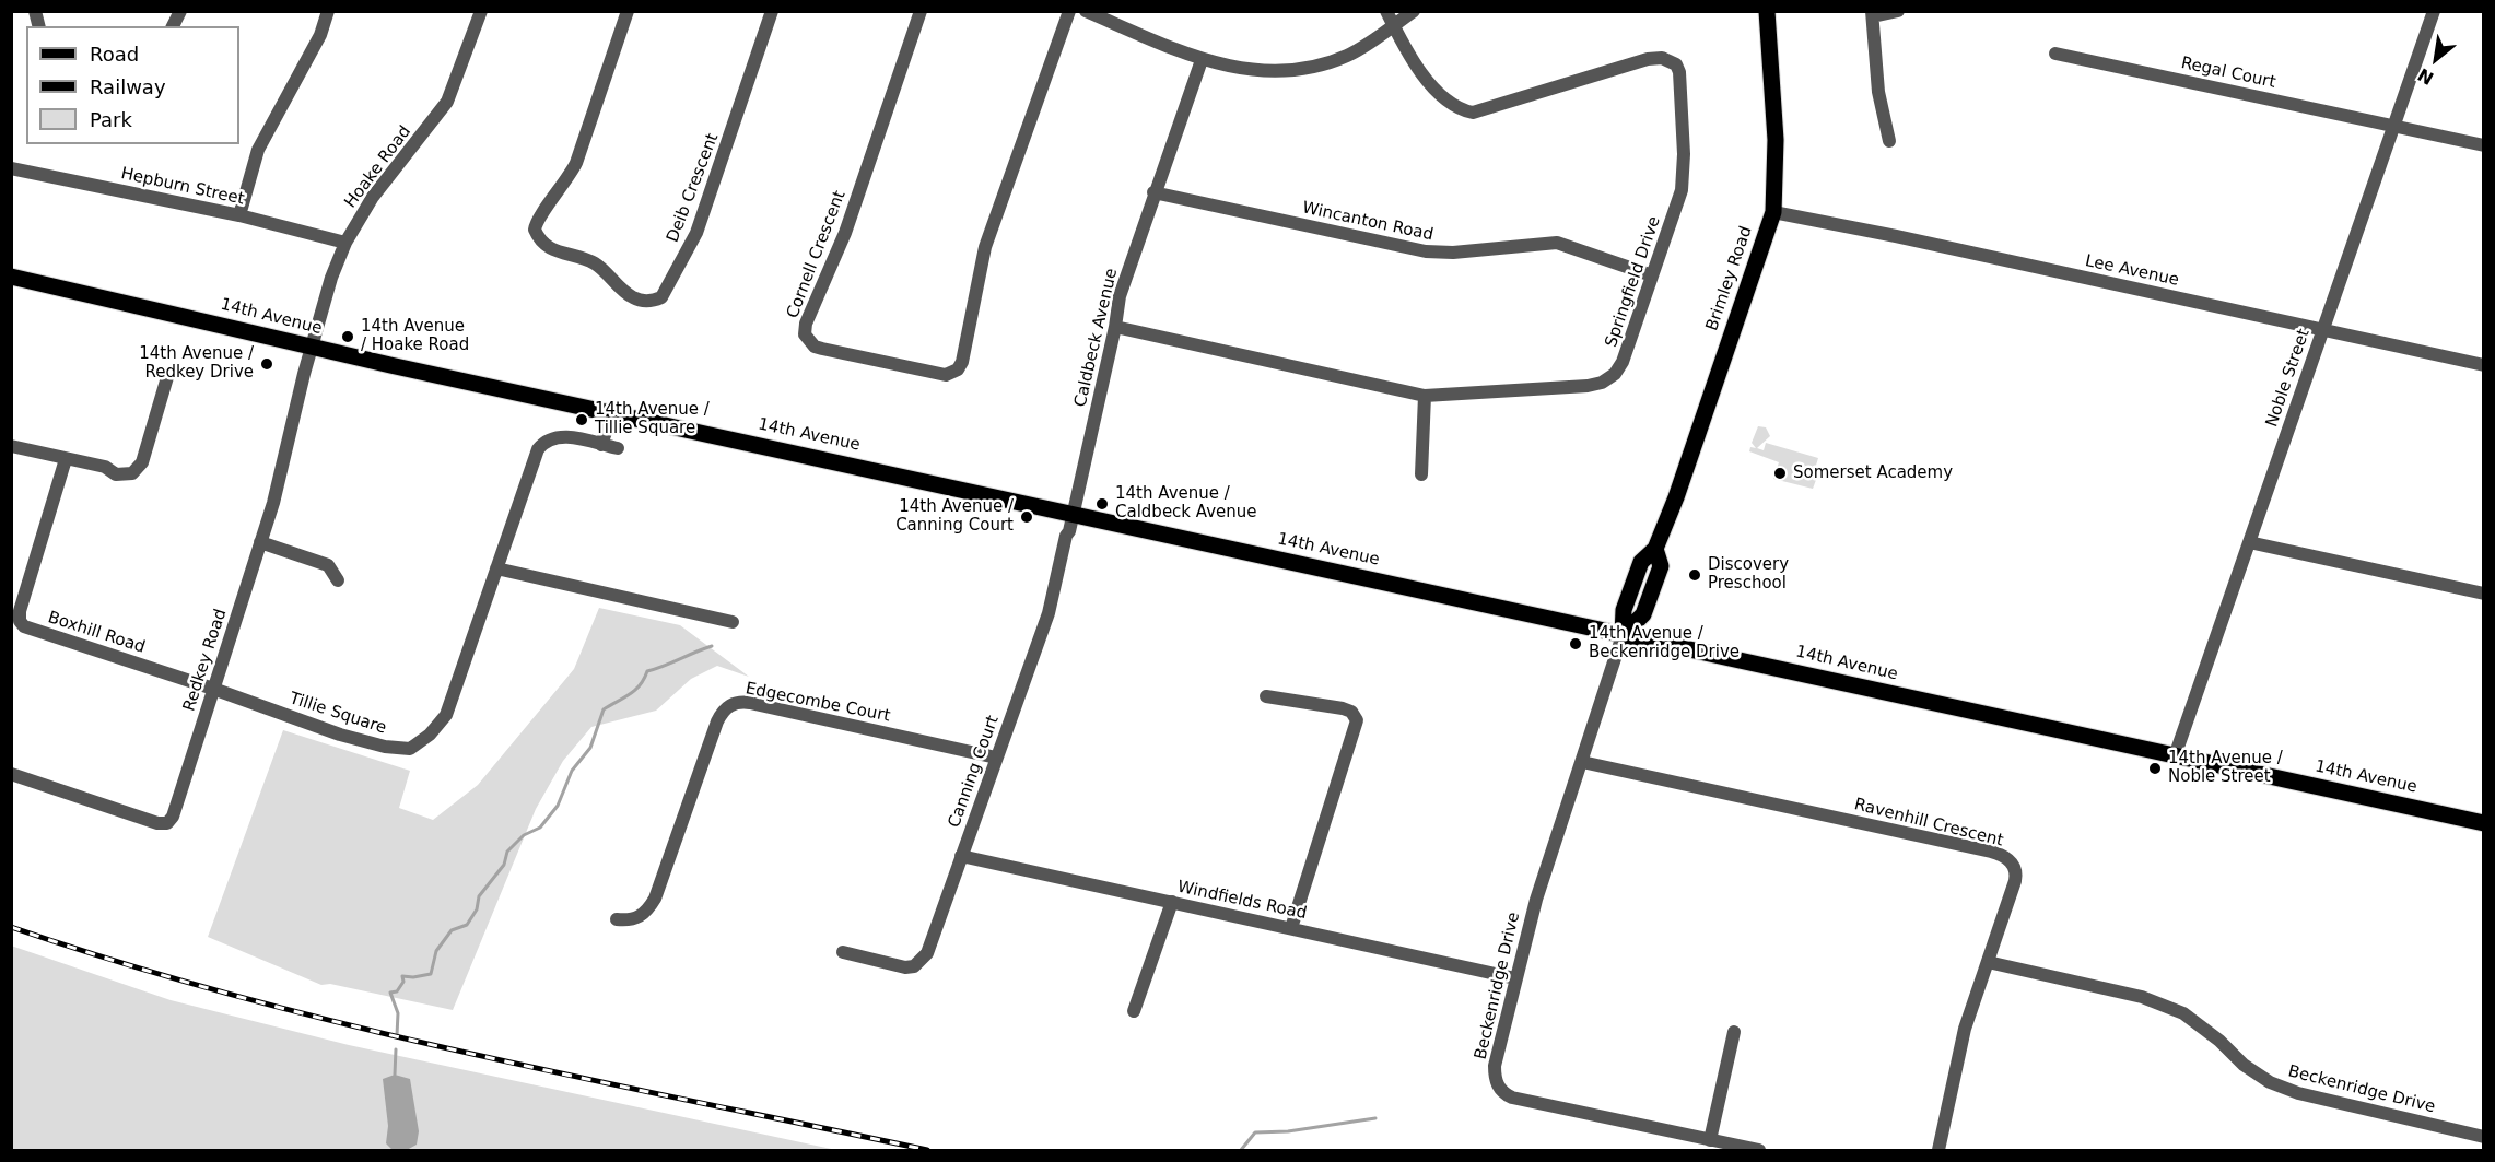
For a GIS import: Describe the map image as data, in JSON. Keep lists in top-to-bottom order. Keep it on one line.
{"streets":{"main road":["Brimley Road","14th Avenue"],"street":["Regal Court","Hoake Road","Hepburn Street","Deib Crescent","Wincanton Road","Cornell Crescent","Lee Avenue","Springfield Drive","Caldbeck Avenue","Noble Street","Boxhill Road","Redkey Road","Edgecombe Court","Tillie Square","Canning Court","Ravenhill Crescent","Windfields Road","Beckenridge Drive"]},"crossings":[["Regal Court","Noble Street"],["Hoake Road","Hepburn Street"],["Hoake Road","14th Avenue"],["Hoake Road","Redkey Road"],["Wincanton Road","Springfield Drive"],["Wincanton Road","Caldbeck Avenue"],["Lee Avenue","Brimley Road"],["Lee Avenue","Noble Street"],["Brimley Road","14th Avenue"],["Brimley Road","Beckenridge Drive"],["Springfield Drive","Caldbeck Avenue"],["14th Avenue","Caldbeck Avenue"],["14th Avenue","Noble Street"],["14th Avenue","Redkey Road"],["14th Avenue","Canning Court"],["14th Avenue","Beckenridge Drive"],["Caldbeck Avenue","Canning Court"],["Boxhill Road","Redkey Road"],["Boxhill Road","Tillie Square"],["Redkey Road","Tillie Square"],["Edgecombe Court","Canning Court"],["Canning Court","Windfields Road"],["Ravenhill Crescent","Beckenridge Drive"],["Windfields Road","Beckenridge Drive"]],"places":["14th Avenue / Hoake Road","14th Avenue / Redkey Drive","14th Avenue / Tillie Square","Somerset Academy","14th Avenue / Caldbeck Avenue","14th Avenue / Canning Court","Discovery Preschool","14th Avenue / Beckenridge Drive","14th Avenue / Noble Street"],"legend":["Road","Railway","Park"],"north":"bottom left"}
